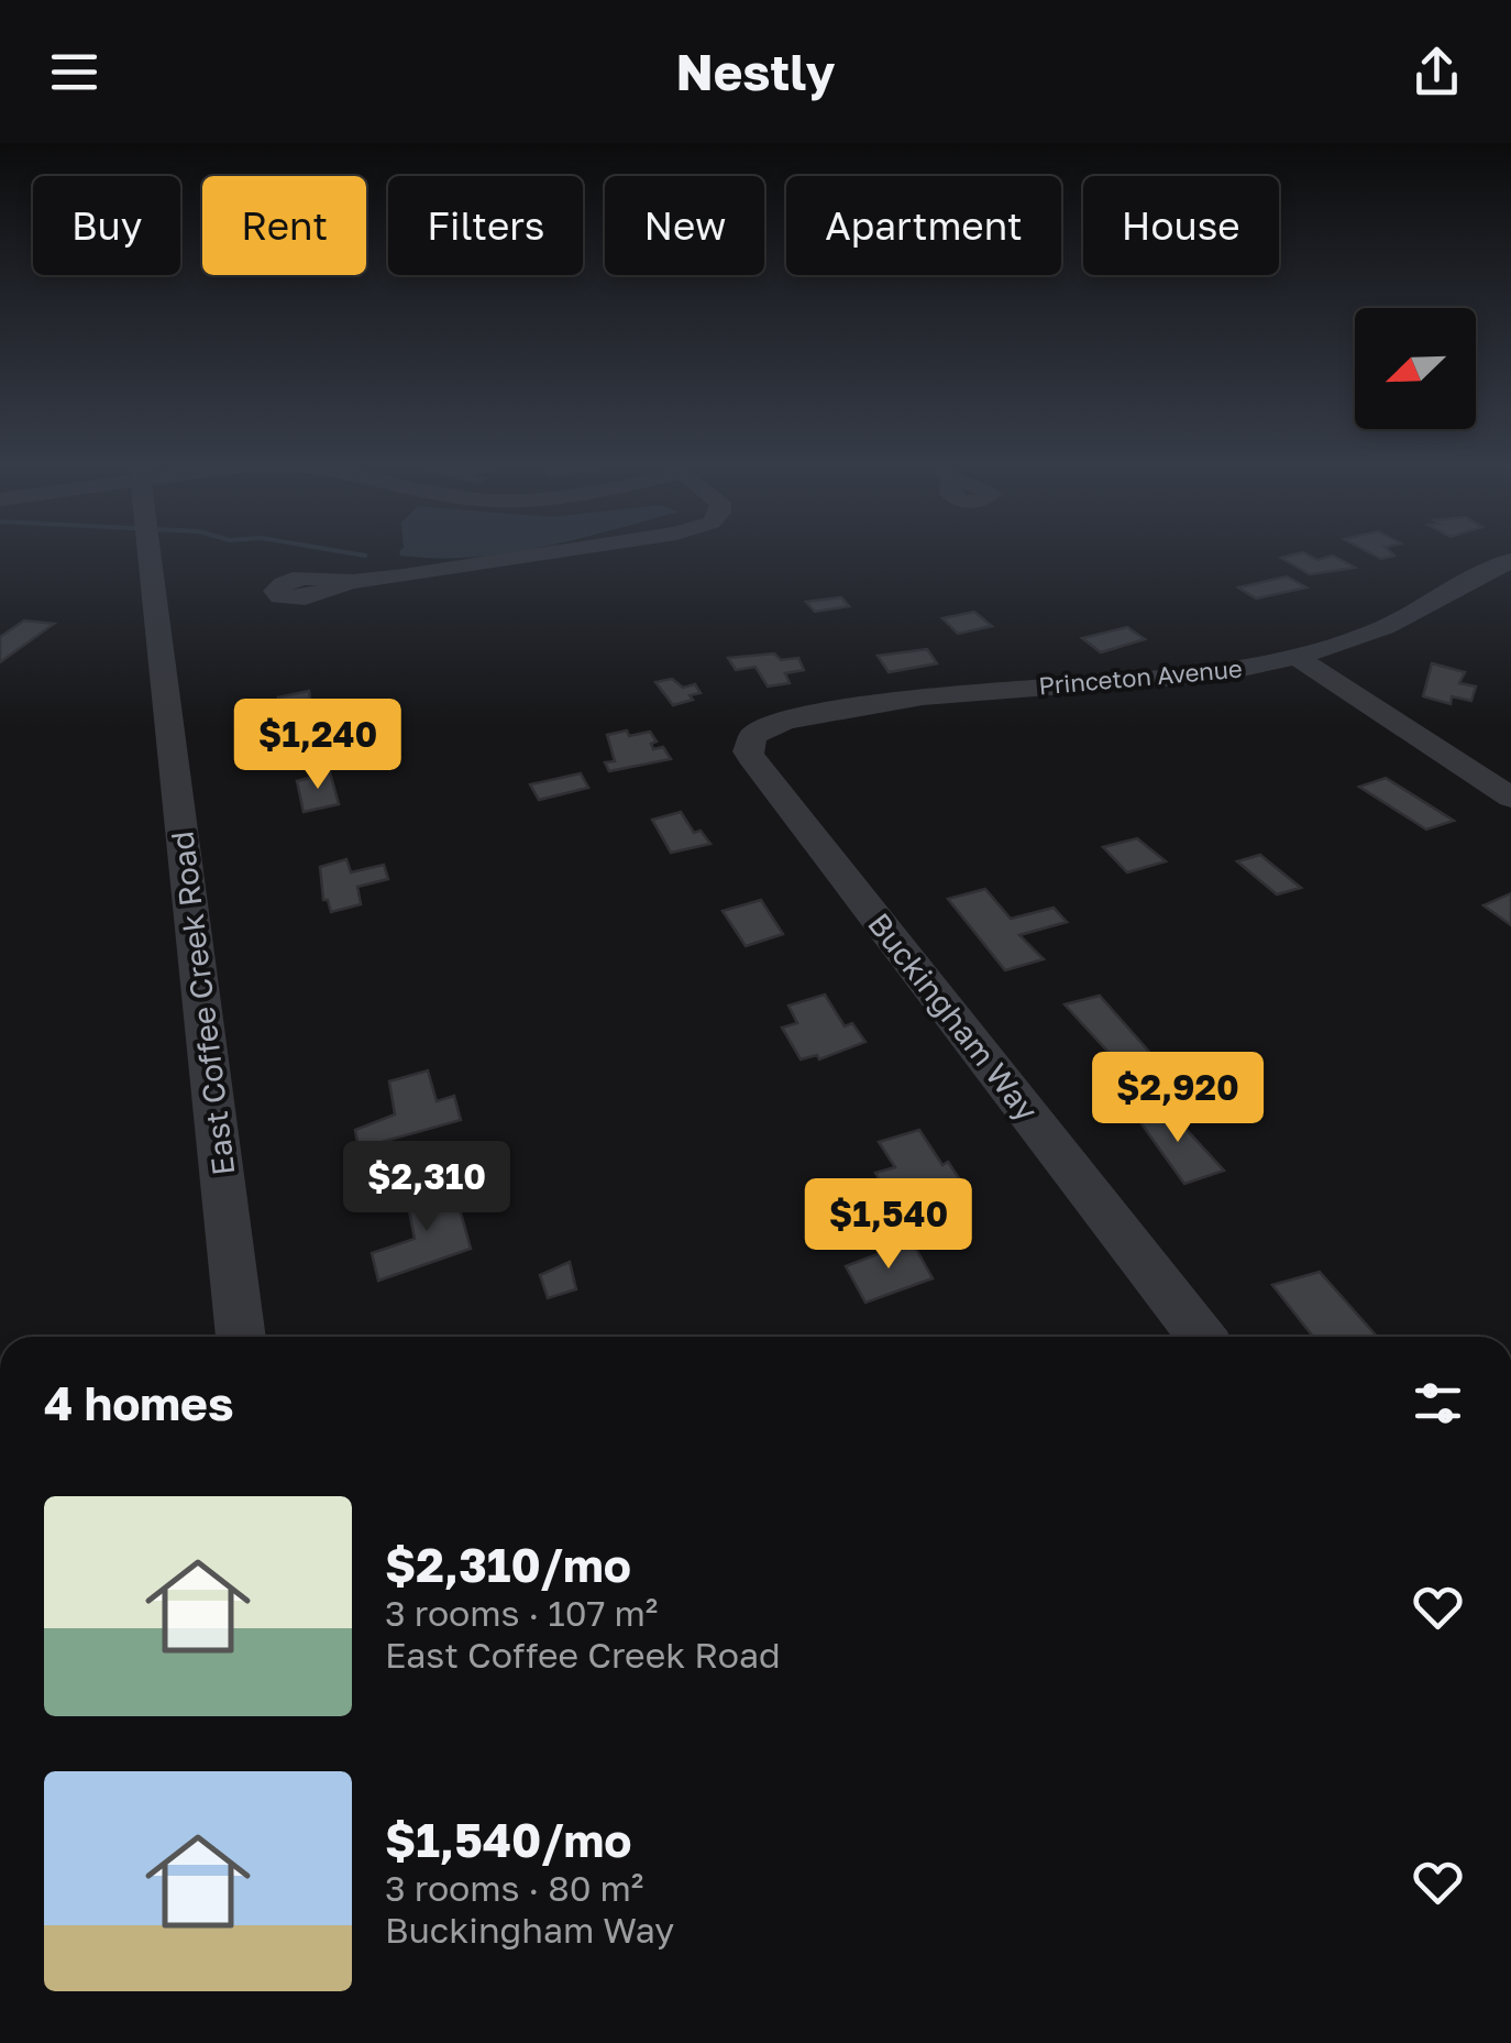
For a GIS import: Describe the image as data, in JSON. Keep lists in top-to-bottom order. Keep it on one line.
{"streets":{"street":["Princeton Avenue","East Coffee Creek Road","Buckingham Way"]},"crossings":[["Princeton Avenue","Buckingham Way"]],"north":"bottom left","page":{"header":"Nestly","chip":["Buy","Rent","Filters","New","Apartment","House"],"price":["$1,240","$2,920","$2,310","$1,540"],"heading":"4 homes","list":[{"name":"$2,310/mo","note":"3 rooms · 107 m² · East Coffee Creek Road"},{"name":"$1,540/mo","note":"3 rooms · 80 m² · Buckingham Way"}]}}
